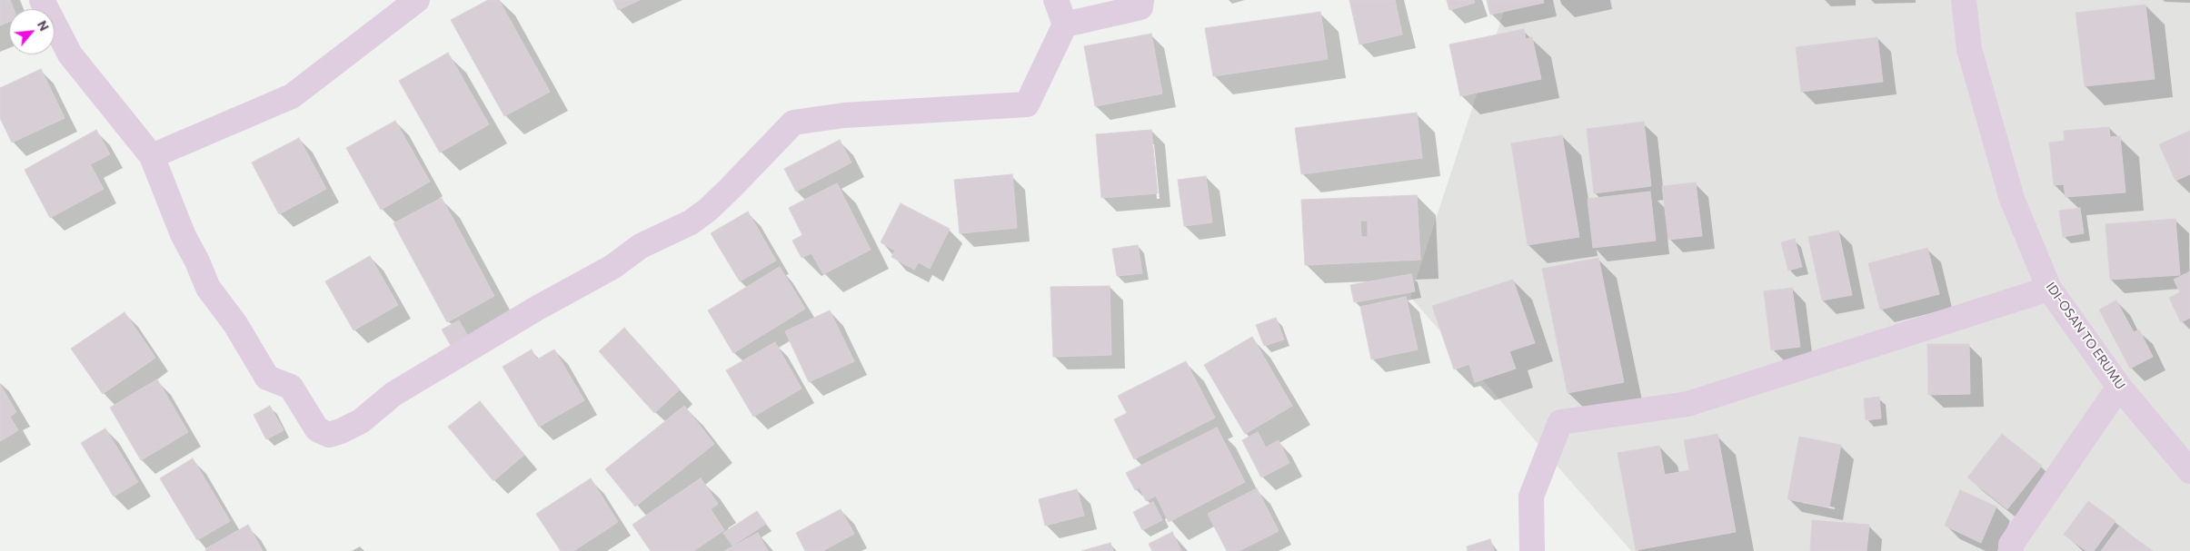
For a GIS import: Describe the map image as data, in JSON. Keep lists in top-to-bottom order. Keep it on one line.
{"streets":{"street":["IDI-OSAN TO ERUMU"]},"north":"top right"}
